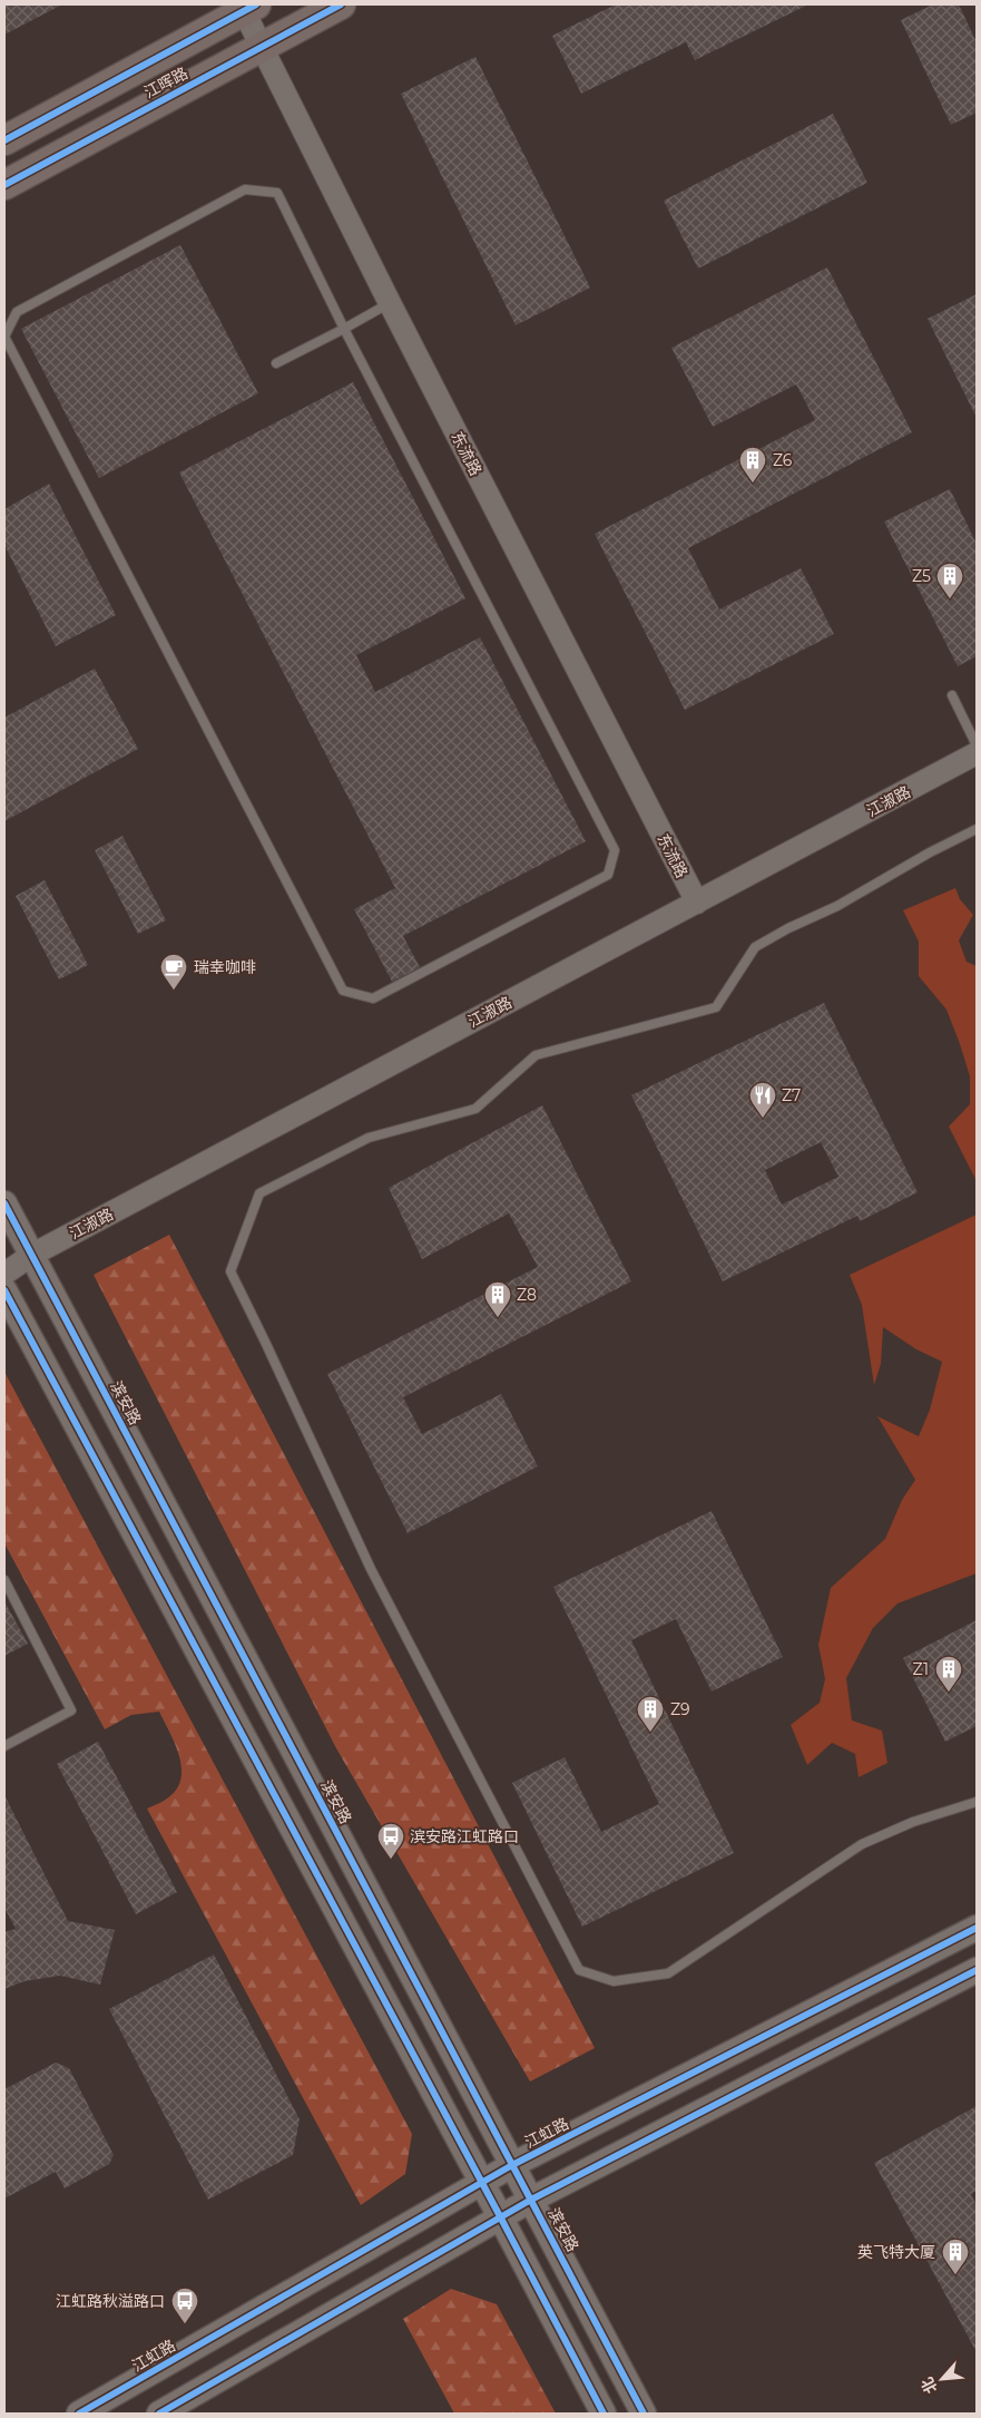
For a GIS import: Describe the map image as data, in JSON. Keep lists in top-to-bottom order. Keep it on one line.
{"streets":{"main road":["江晖路","滨安路","江虹路"],"street":["东流路","江淑路"]},"crossings":[["江晖路","东流路"],["东流路","江淑路"],["江淑路","滨安路"],["滨安路","江虹路"]],"places":{"building":["Z6","Z5","Z8","Z1","Z9","英飞特大厦"],"cafe":["瑞幸咖啡"],"restaurant":["Z7"],"bus stop":["滨安路江虹路口","江虹路秋溢路口"]},"north":"bottom left"}
